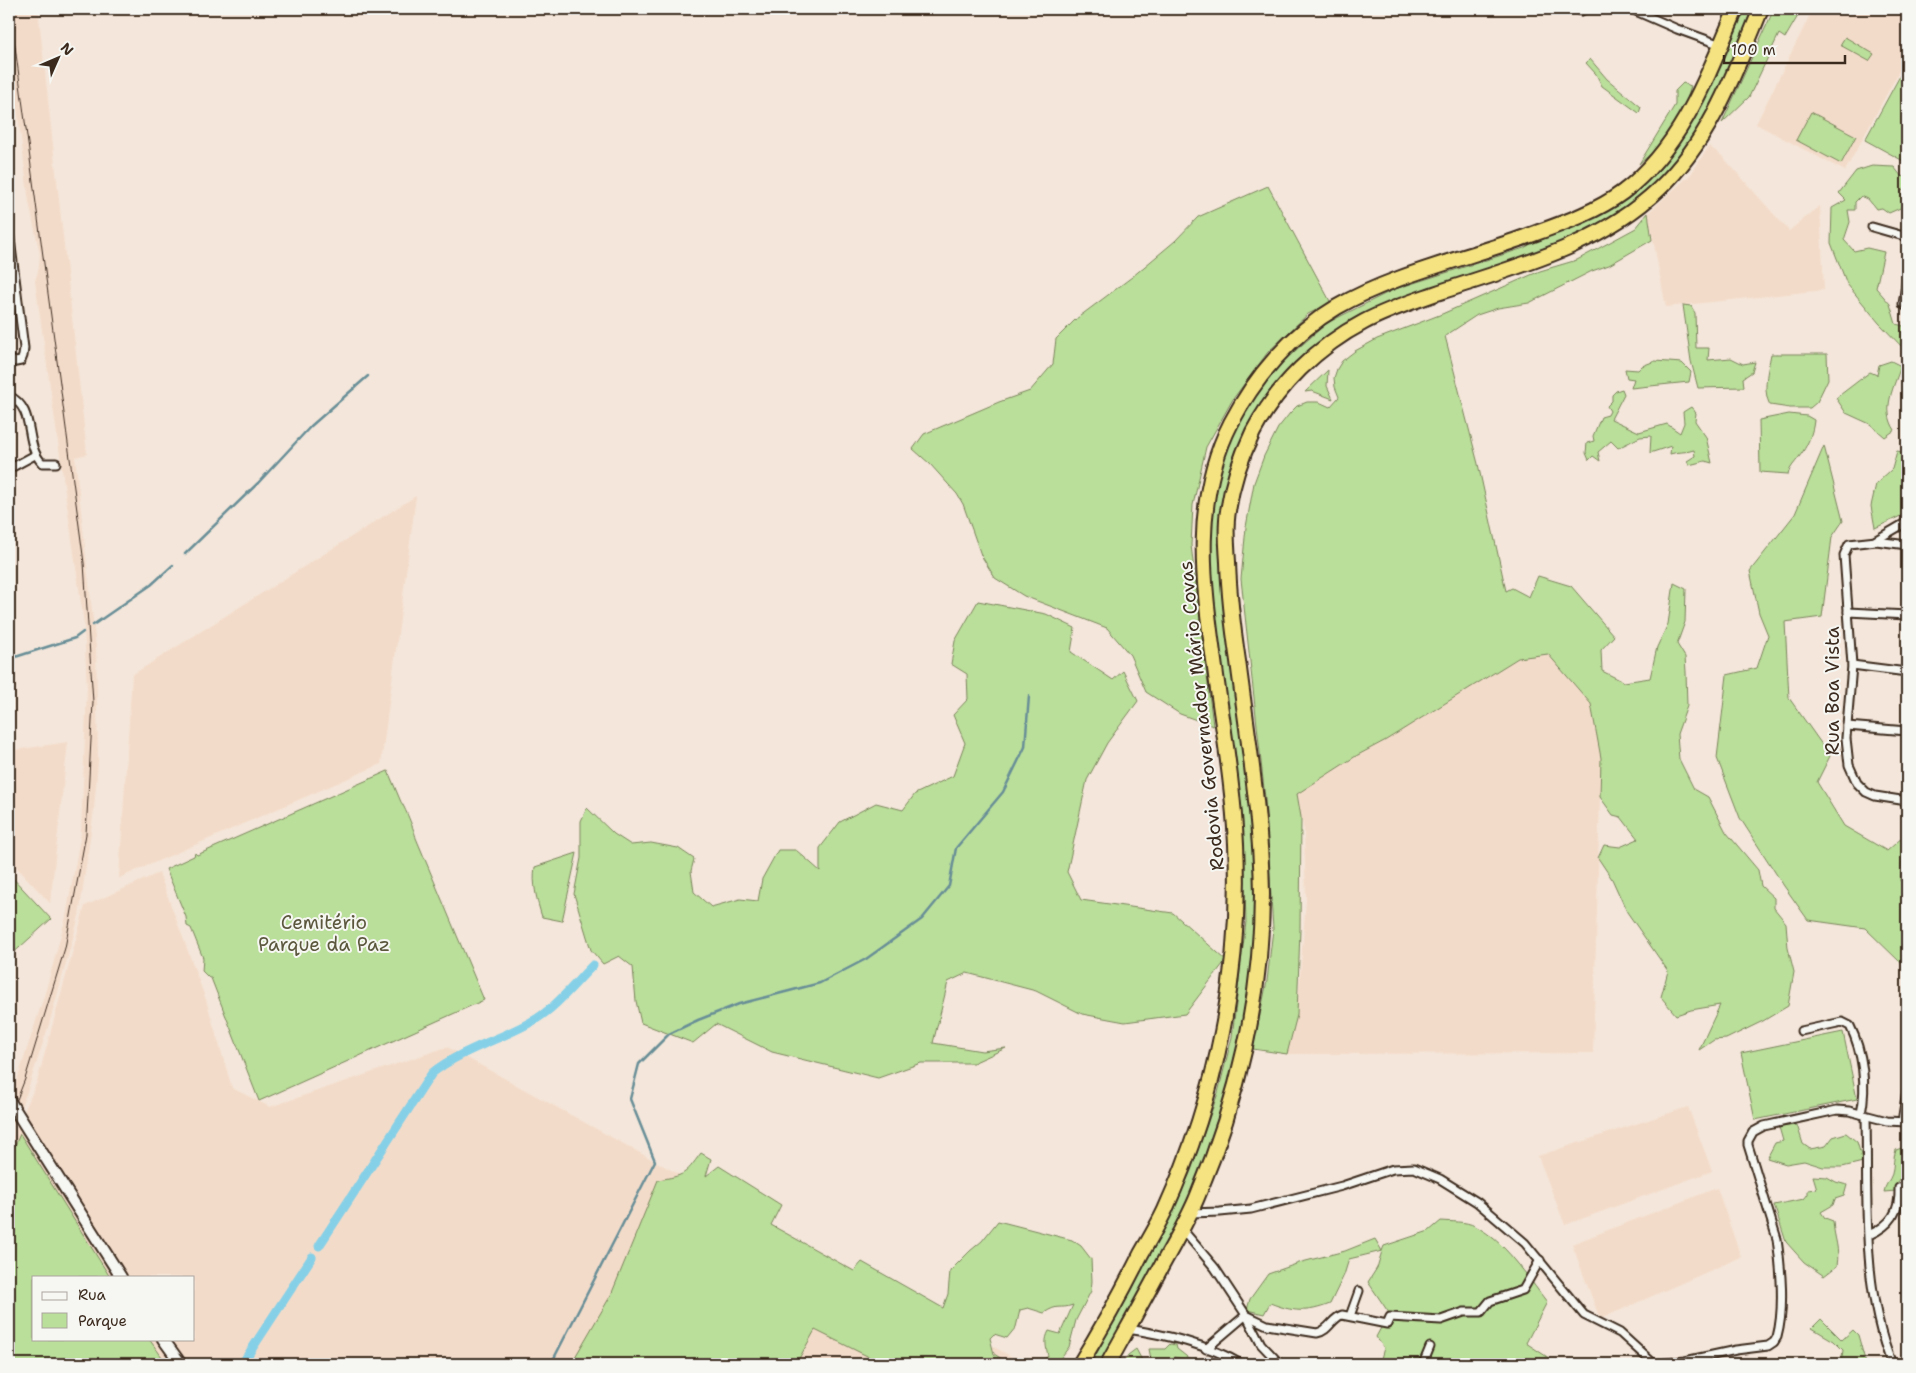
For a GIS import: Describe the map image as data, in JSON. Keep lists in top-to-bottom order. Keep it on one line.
{"streets":{"highway":["Rodovia Governador Mário Covas"],"street":["Rua Boa Vista"]},"parks":["Cemitério Parque da Paz"],"legend":["Rua","Parque"],"scale_bar":"100 m","north":"top right"}
